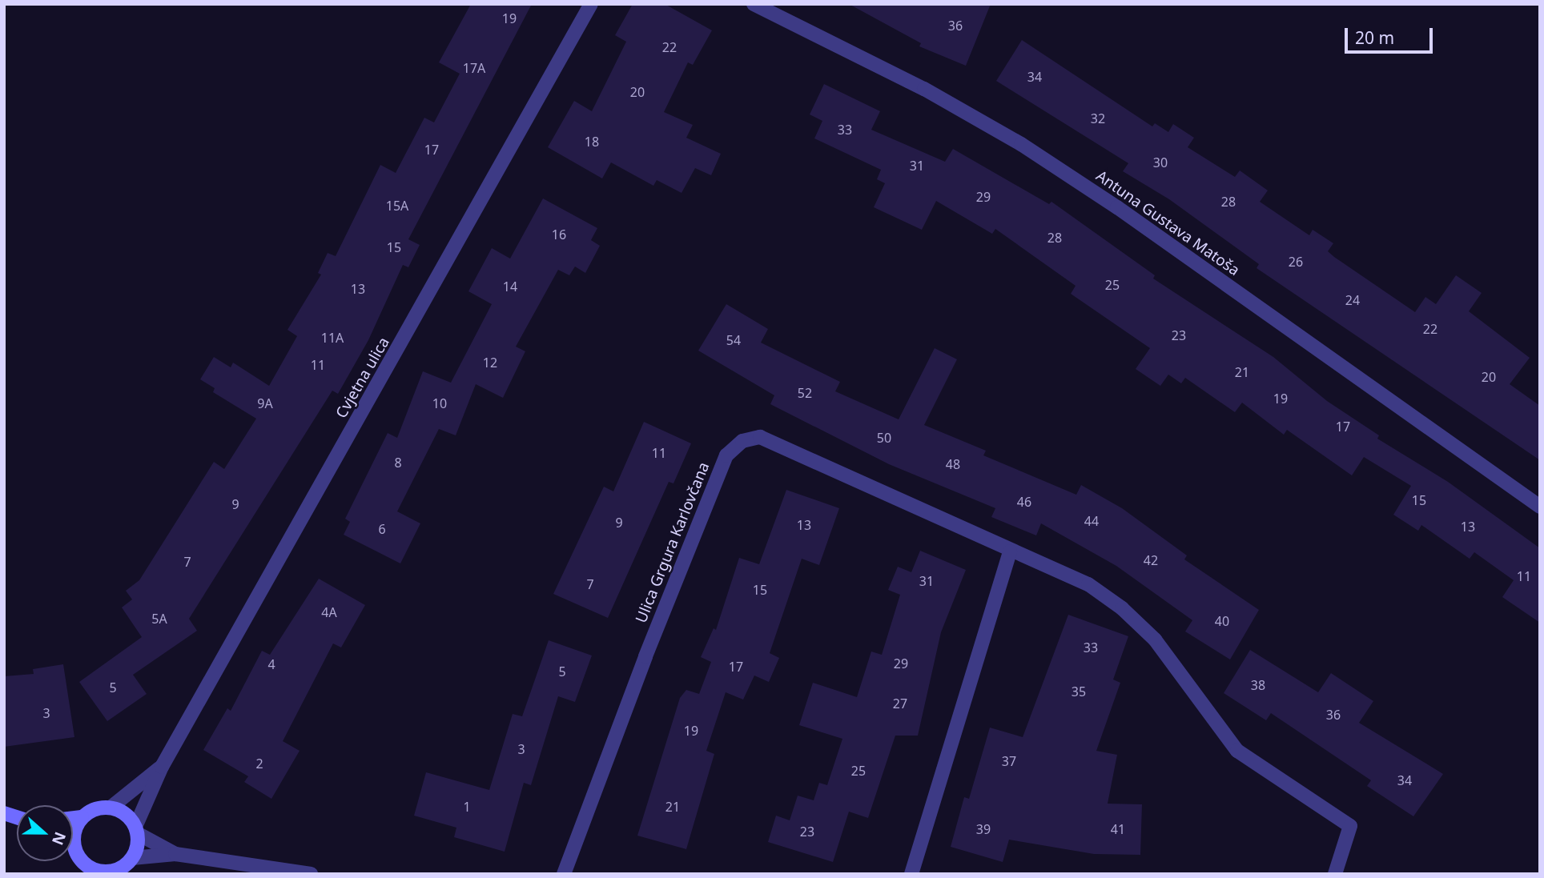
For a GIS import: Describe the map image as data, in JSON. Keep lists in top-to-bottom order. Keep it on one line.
{"streets":{"street":["Antuna Gustava Matoša","Cvjetna ulica","Ulica Grgura Karlovčana"]},"house_numbers":["19","36","22","17A","34","20","32","33","18","17","30","31","29","28","15A","16","28","15","26","25","14","13","24","22","23","11A","54","12","11","21","20","52","19","9A","10","17","50","11","8","48","15","46","9","44","9","13","13","6","42","7","11","31","7","15","4A","5A","40","33","29","4","17","5","38","5","35","27","3","36","19","3","37","2","25","34","1","21","39","41","23"],"scale_bar":"20 m","north":"right"}
